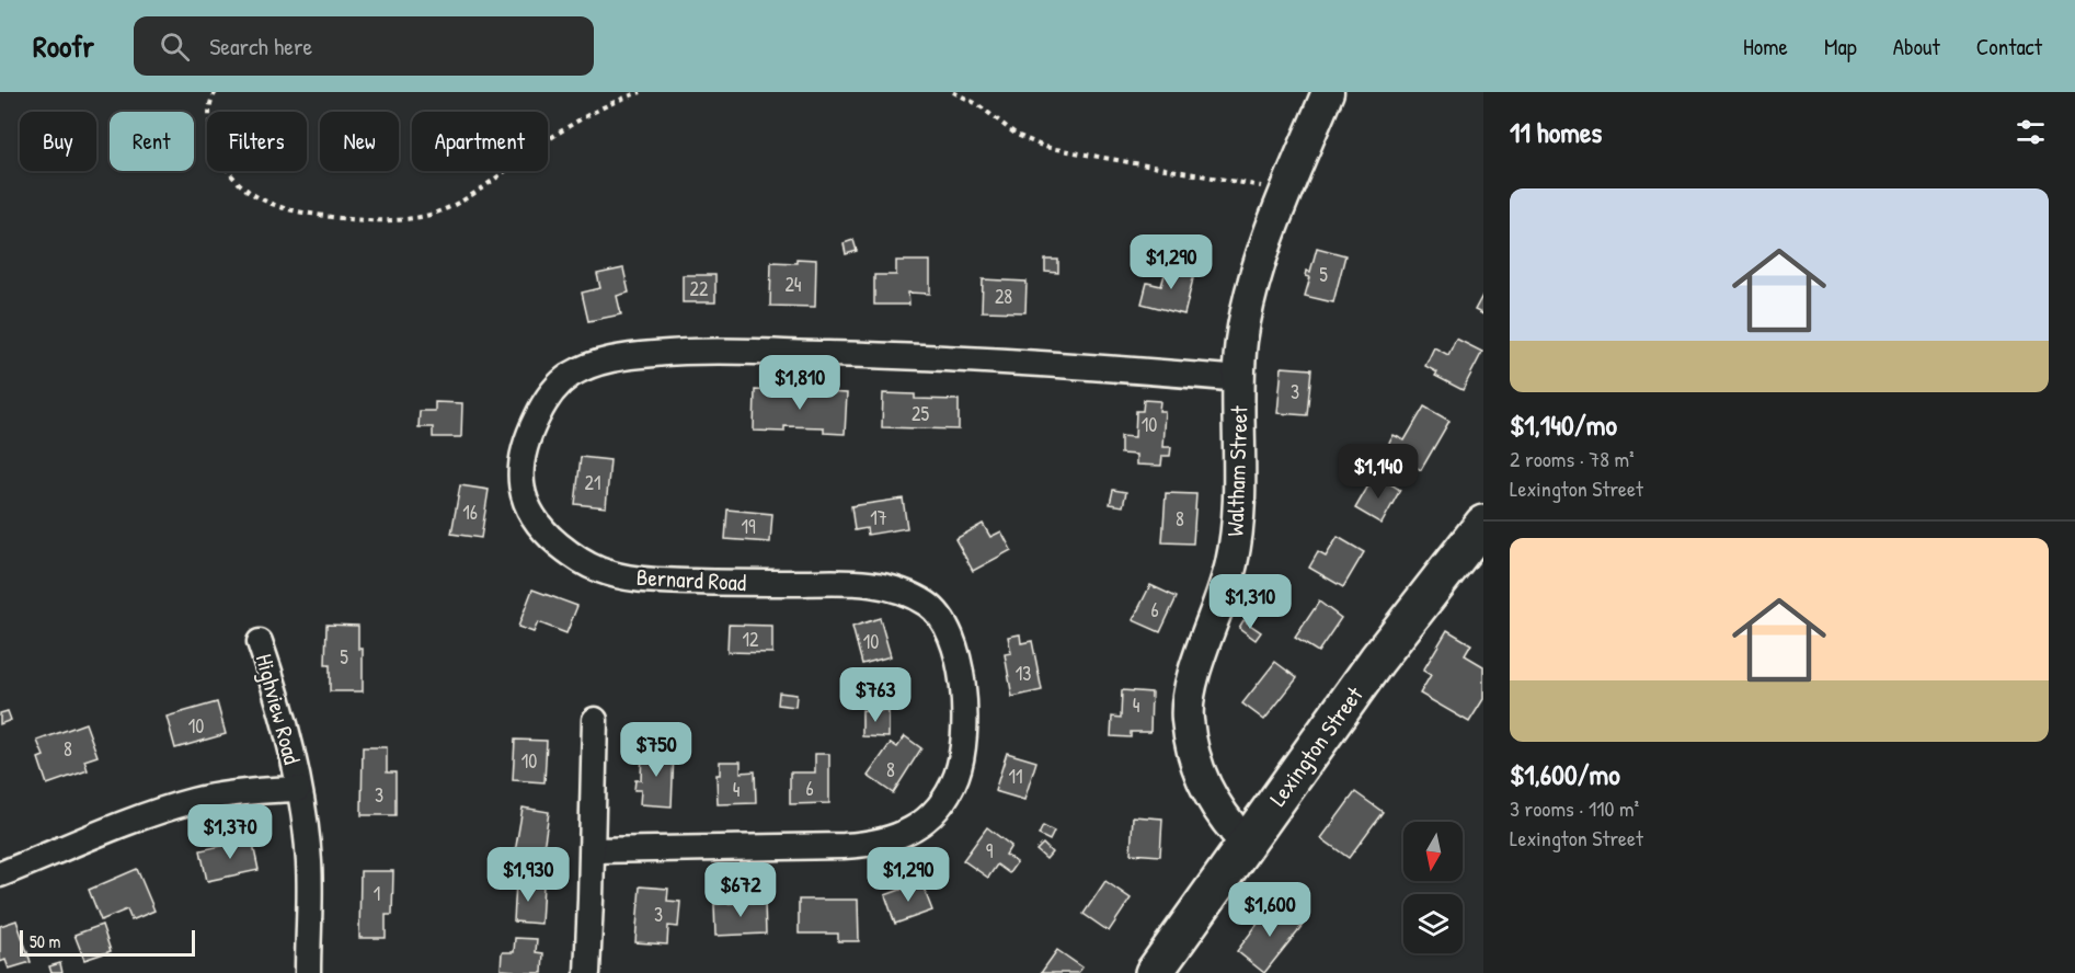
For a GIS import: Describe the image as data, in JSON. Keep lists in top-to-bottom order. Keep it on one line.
{"streets":{"main road":["Lexington Street"],"street":["Waltham Street","Bernard Road","Highview Road"]},"crossings":[["Waltham Street","Bernard Road"],["Waltham Street","Lexington Street"]],"house_numbers":["5","24","22","28","3","25","10","21","16","17","8","19","6","12","10","5","13","4","10","8","10","8","11","6","4","3","9","1","3"],"scale_bar":"50 m","north":"bottom","page":{"header":"Roofr","search":"Search here","nav":["Home","Map","About","Contact"],"heading":"11 homes","chip":["Buy","Rent","Filters","New","Apartment"],"list":[{"name":"$1,140/mo","note":"2 rooms · 78 m² · Lexington Street"},{"name":"$1,600/mo","note":"3 rooms · 110 m² · Lexington Street"}],"price":["$1,290","$1,810","$1,140","$1,310","$763","$750","$1,370","$1,930","$1,290","$672","$1,600"],"scale":"50 m"}}
